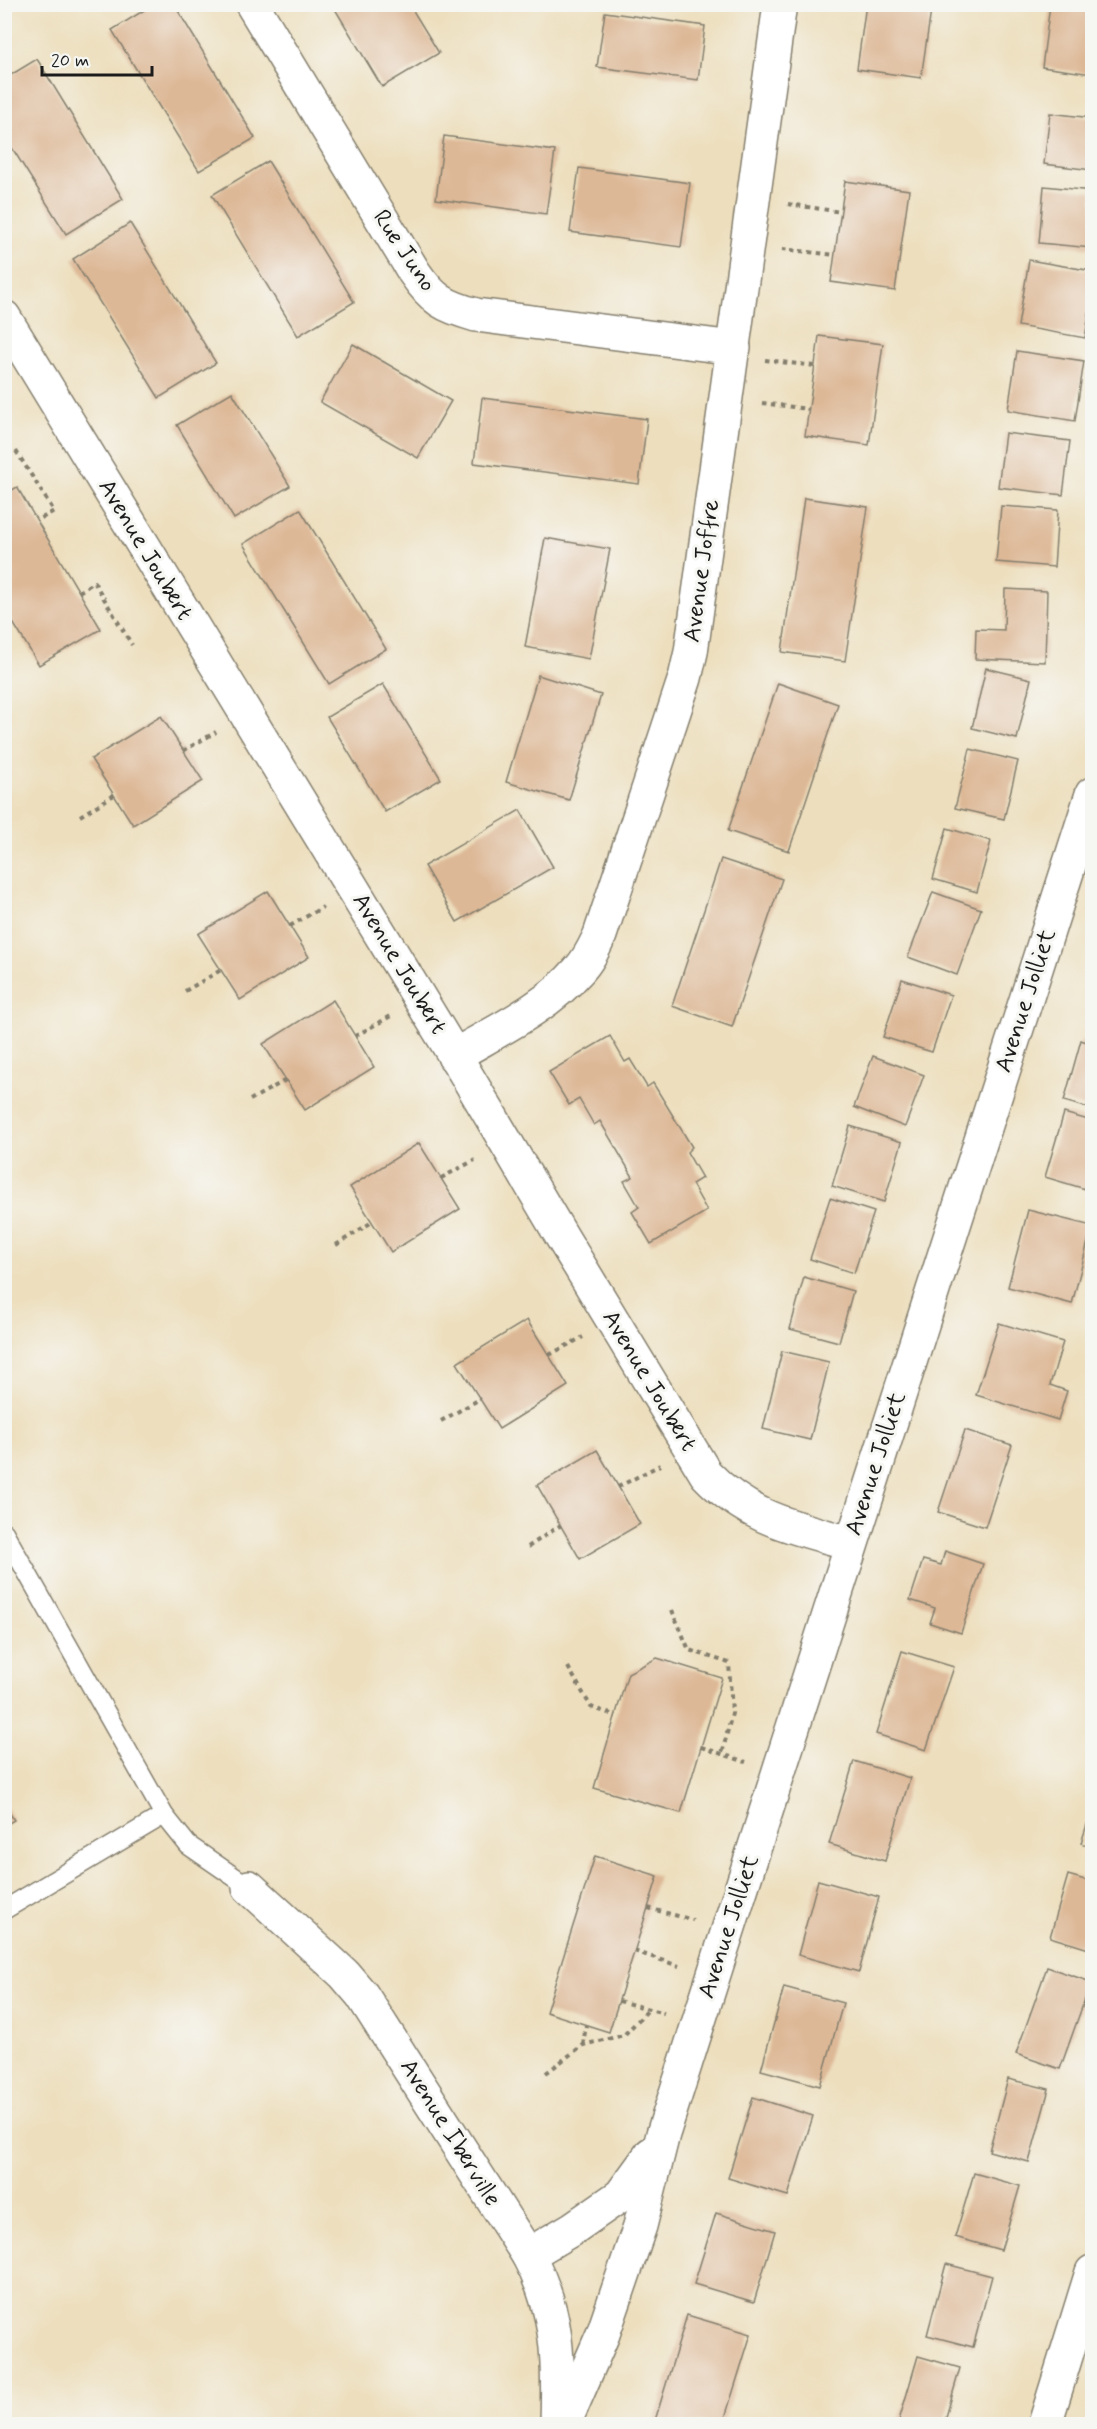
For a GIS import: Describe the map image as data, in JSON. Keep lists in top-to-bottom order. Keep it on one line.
{"streets":{"street":["Rue Juno","Avenue Joubert","Avenue Joffre","Avenue Jolliet","Avenue Iberville"]},"crossings":[["Rue Juno","Avenue Joffre"],["Avenue Joubert","Avenue Joffre"],["Avenue Joubert","Avenue Jolliet"],["Avenue Jolliet","Avenue Iberville"]],"scale_bar":"20 m"}
